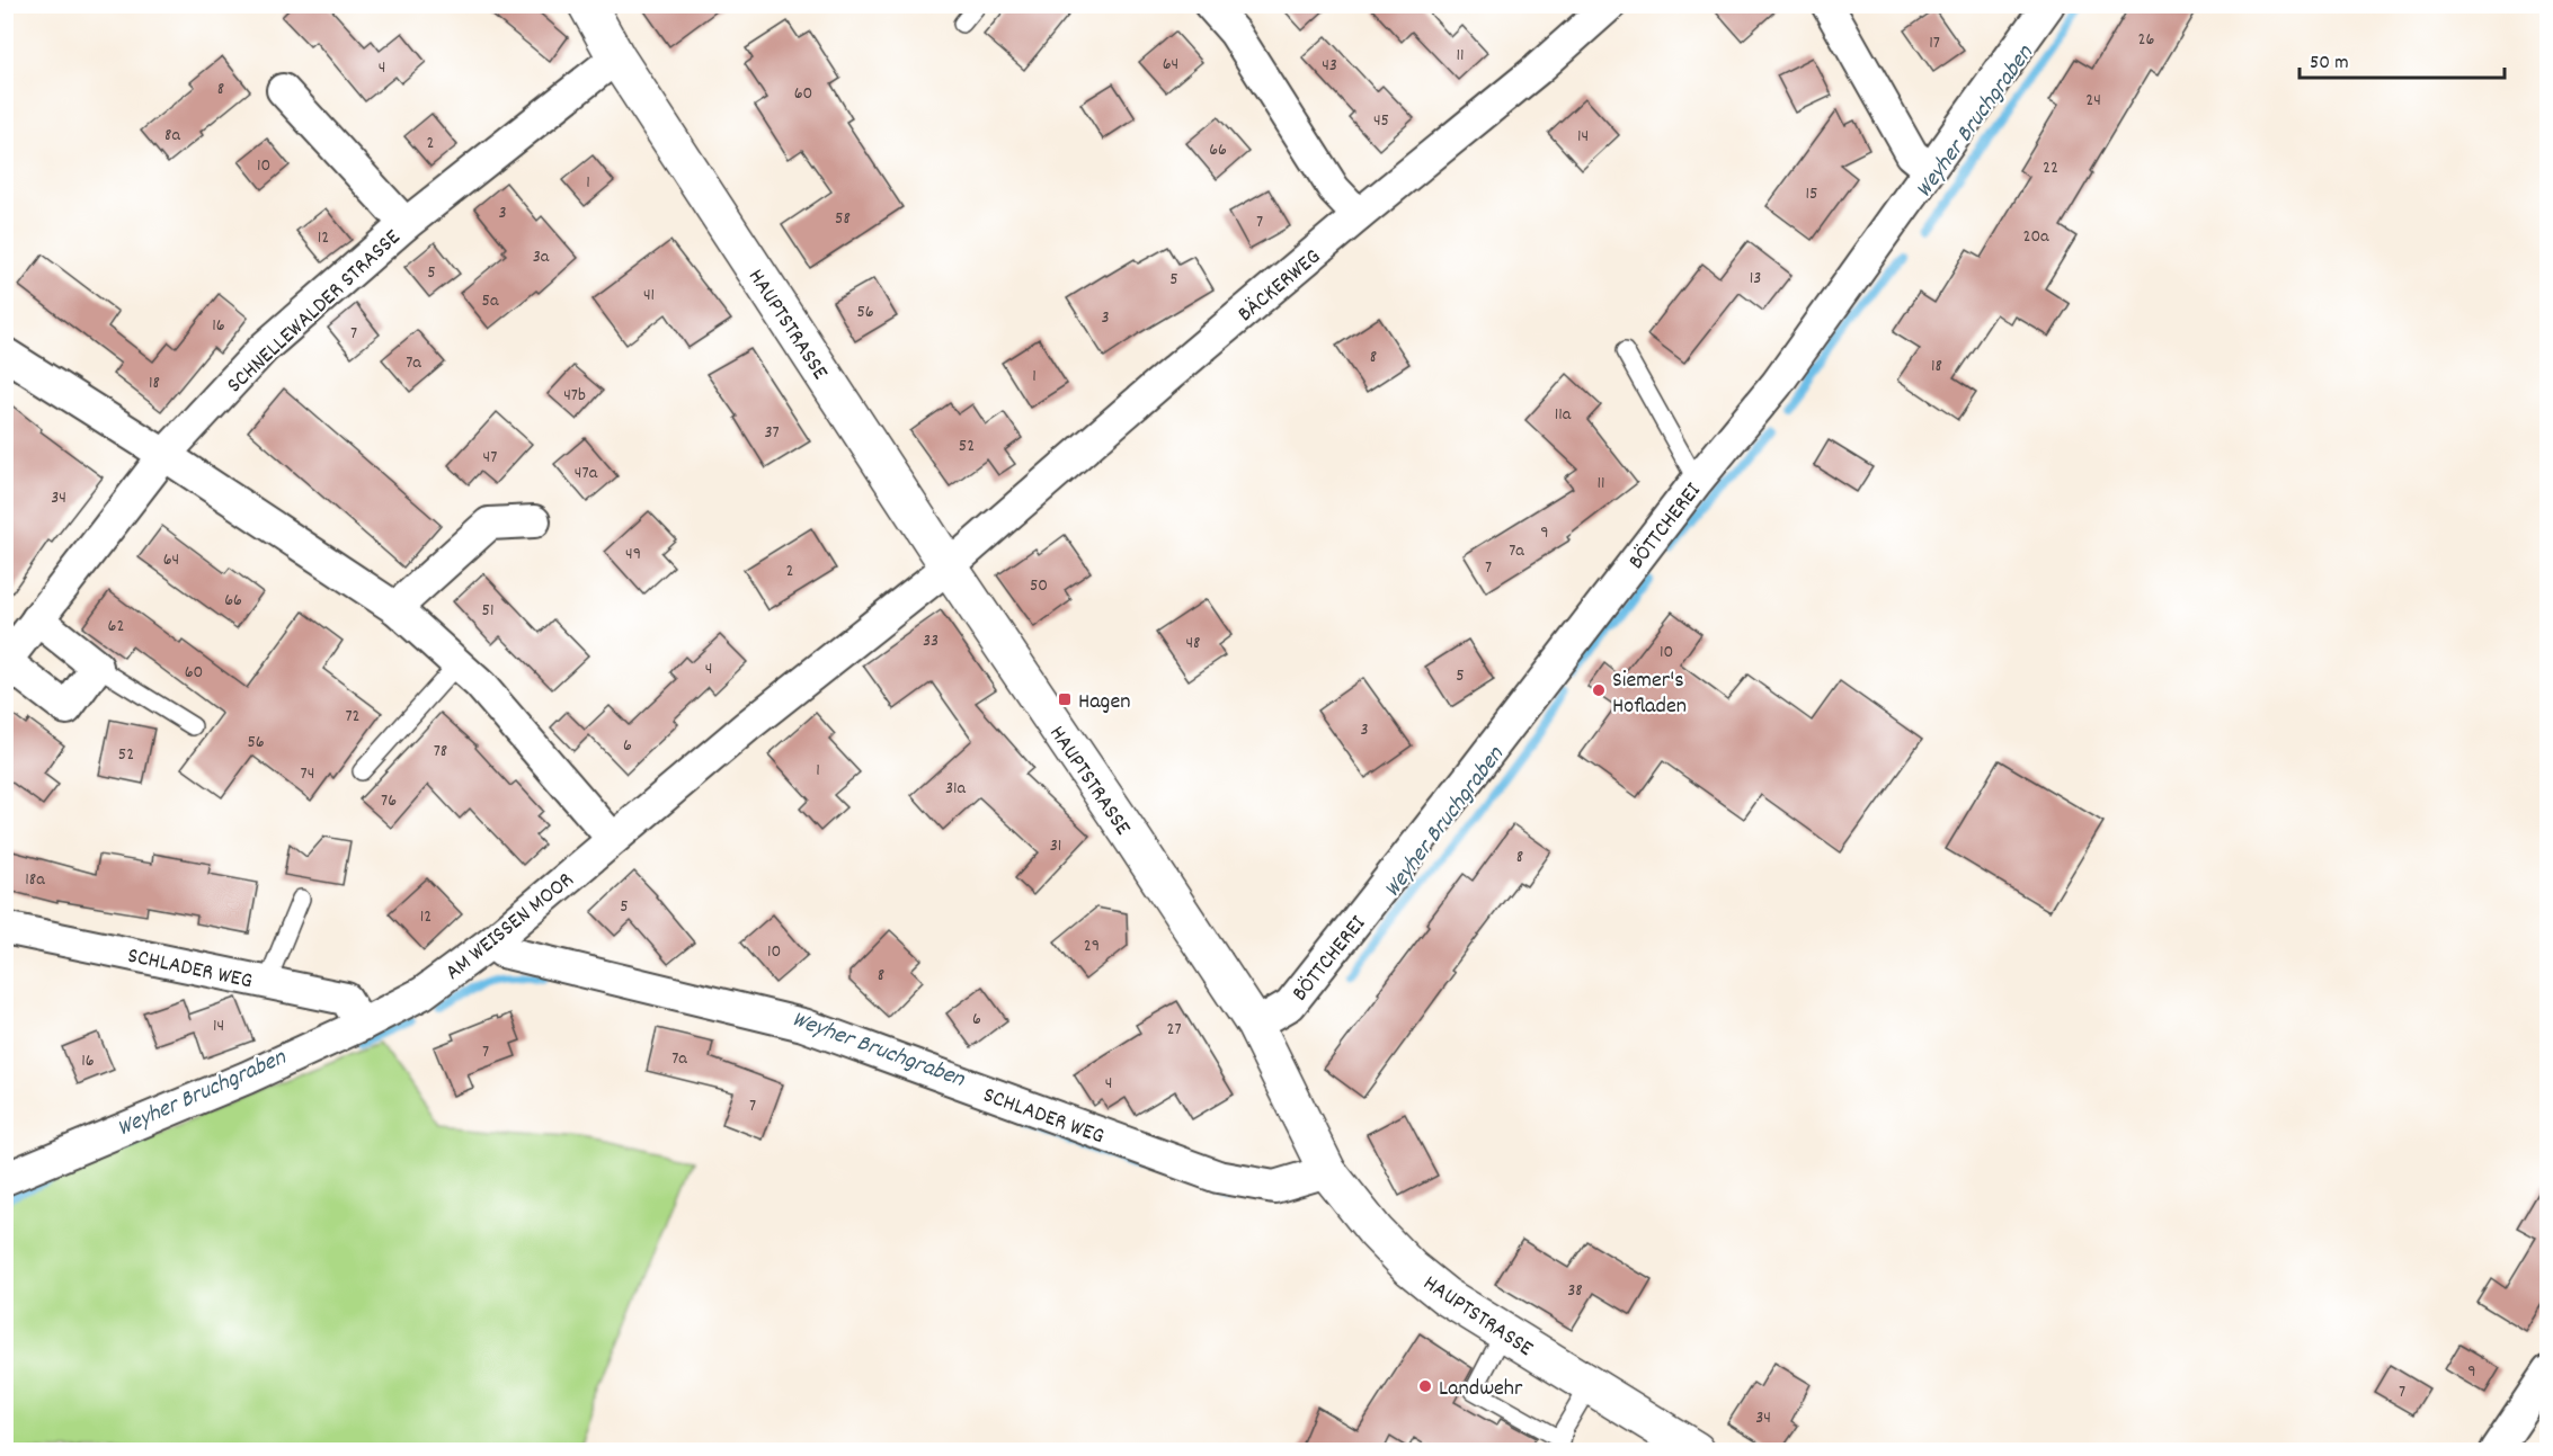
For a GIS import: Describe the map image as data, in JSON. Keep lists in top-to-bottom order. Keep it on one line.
{"streets":{"main road":["HAUPTSTRASSE"],"street":["BÄCKERWEG","SCHNELLEWALDER STRASSE","BÖTTCHEREI","AM WEISSEN MOOR","SCHLADER WEG"]},"crossings":[["BÄCKERWEG","HAUPTSTRASSE"],["BÄCKERWEG","AM WEISSEN MOOR"],["SCHNELLEWALDER STRASSE","HAUPTSTRASSE"],["HAUPTSTRASSE","BÖTTCHEREI"],["HAUPTSTRASSE","AM WEISSEN MOOR"],["HAUPTSTRASSE","SCHLADER WEG"],["AM WEISSEN MOOR","SCHLADER WEG"]],"water":["Weyher Bruchgraben"],"places":{"other":["Siemer's Hofladen","Landwehr"],"transit":["Hagen"]},"house_numbers":["26","17","11","64","43","4","8","60","24","45","8a","14","2","66","10","22","1","15","3","58","7","20a","12","3a","5","13","5","41","5a","56","3","16","7","8","7a","18","1","18","47b","11a","37","52","47","47a","11","34","9","7a","49","64","7","2","50","66","51","62","33","48","10","4","60","5","72","3","56","6","78","52","1","74","31a","76","31","8","18a","5","12","29","10","8","6","14","27","7","7a","16","4","7","38","9","7","34"],"scale_bar":"50 m"}
